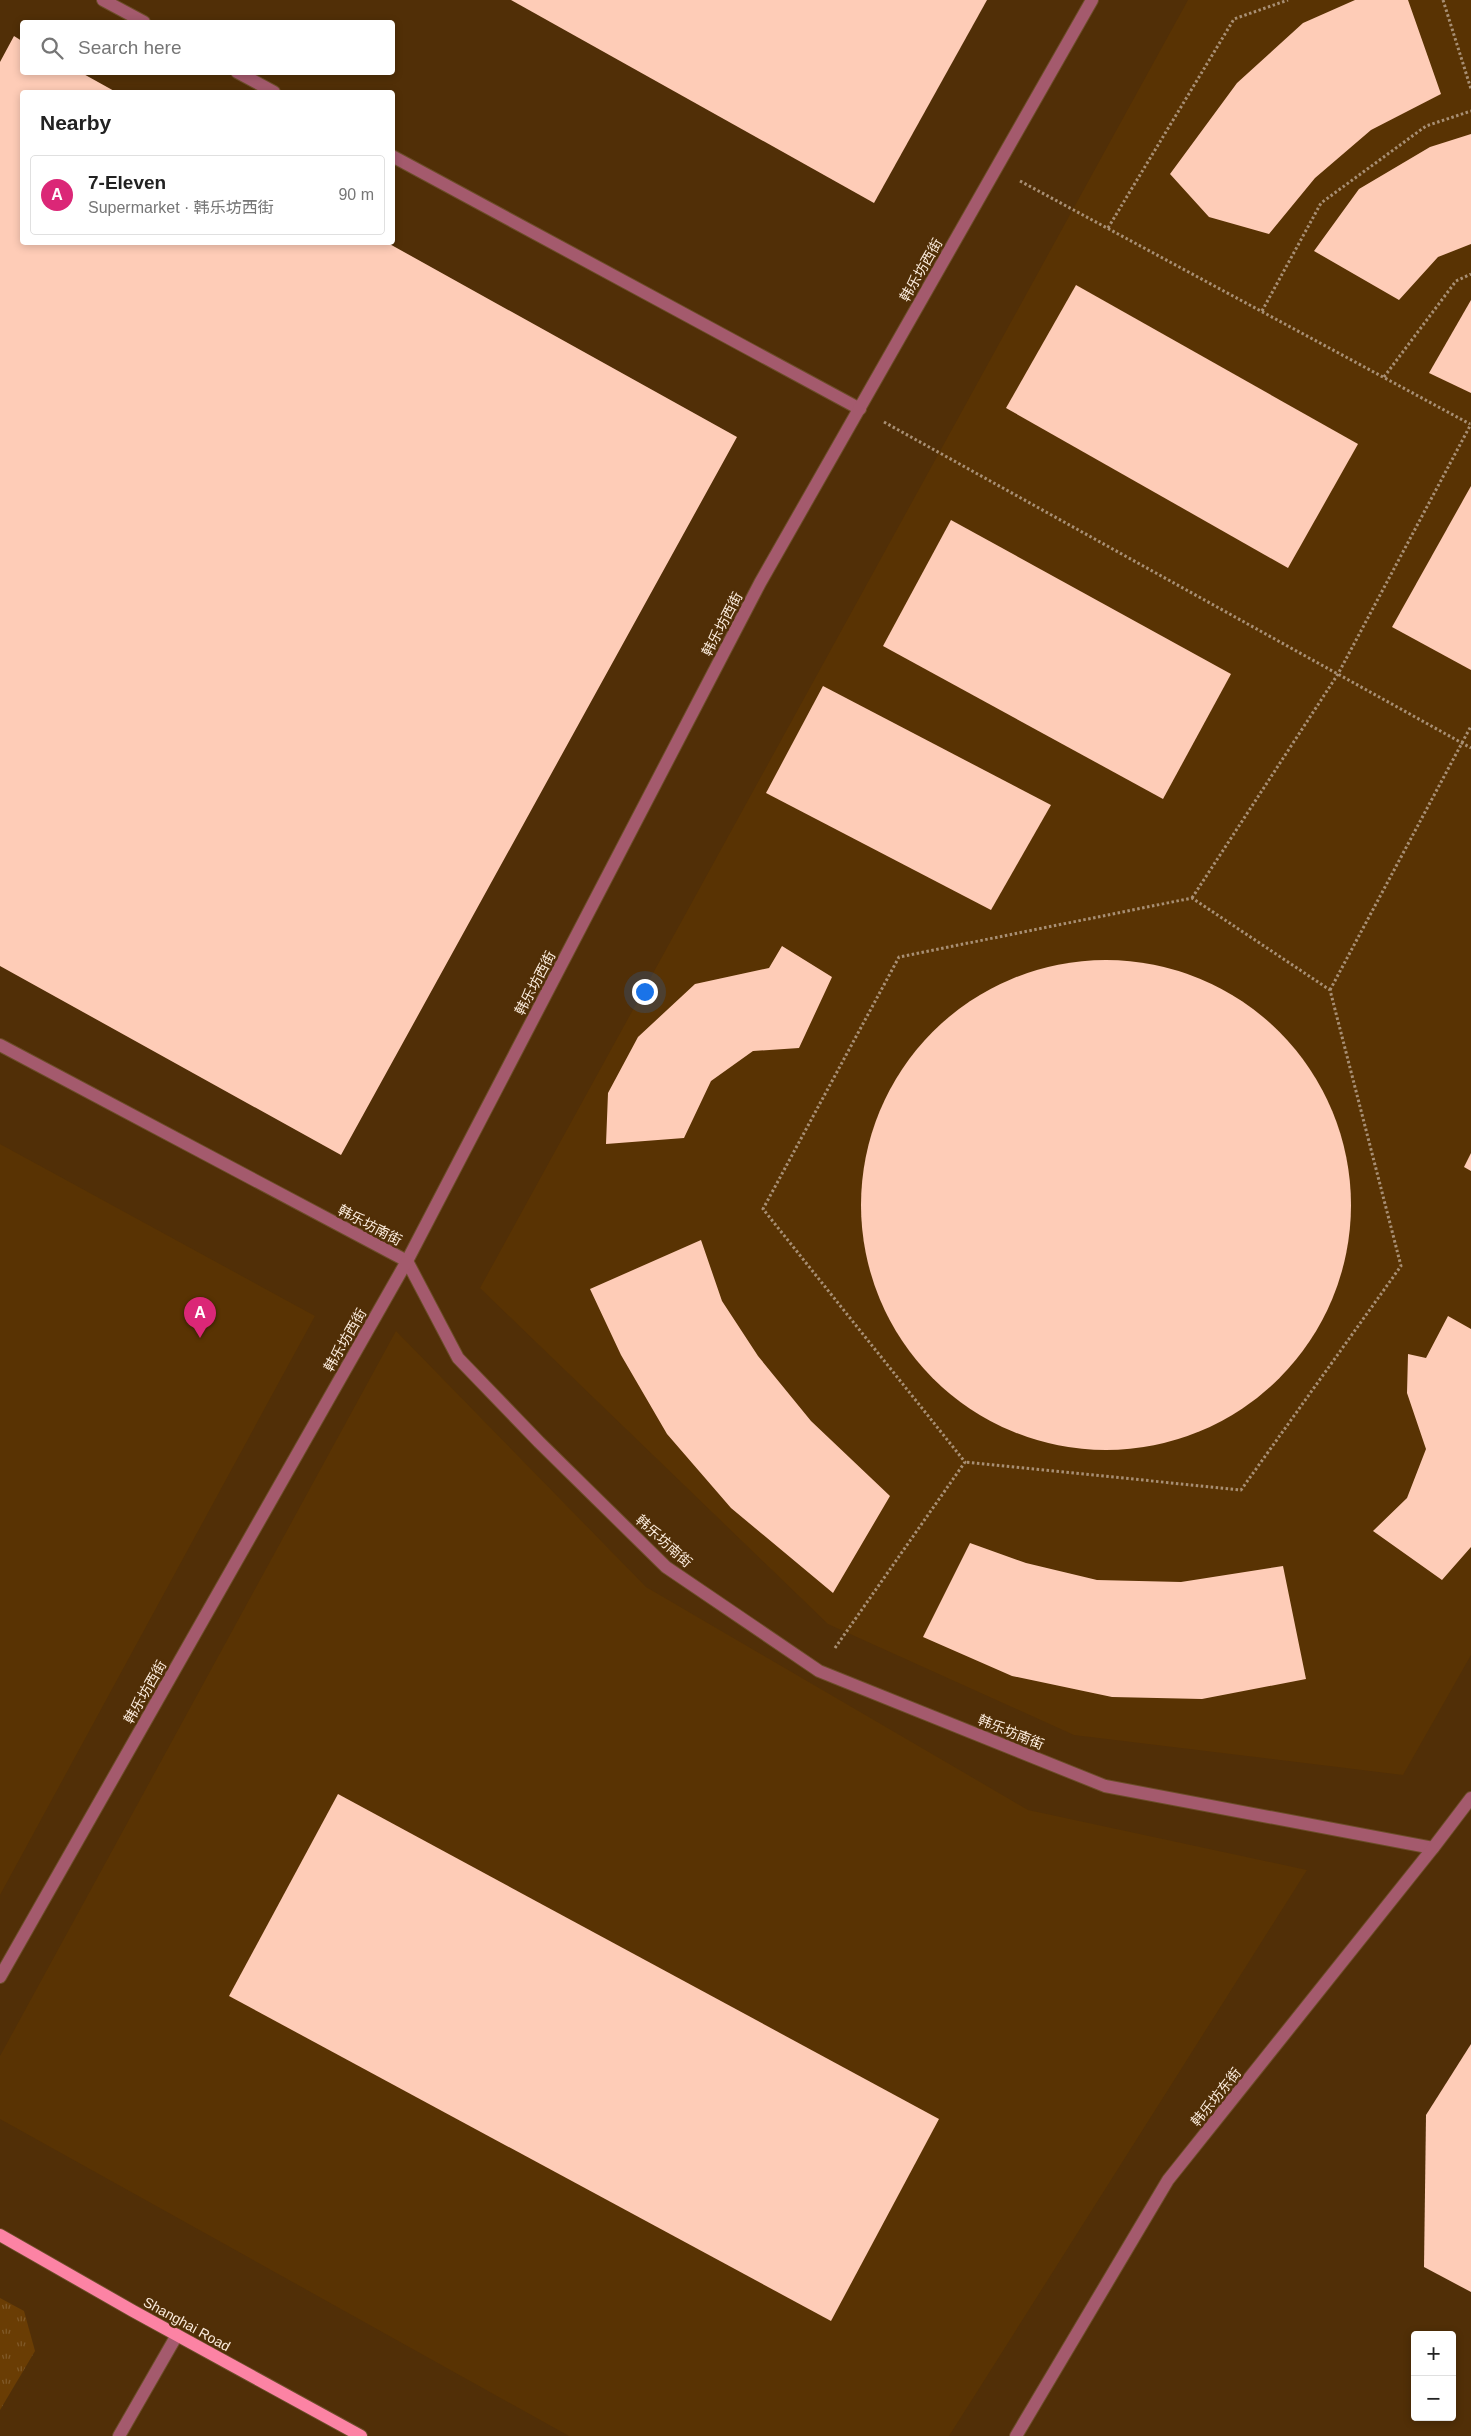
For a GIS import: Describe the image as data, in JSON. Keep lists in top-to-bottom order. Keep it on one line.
{"streets":{"main road":["Shanghai Road"],"street":["韩乐坊西街","韩乐坊南街","韩乐坊东街"]},"crossings":[["韩乐坊西街","韩乐坊南街"],["韩乐坊南街","韩乐坊东街"]],"page":{"search":"Search here","heading":"Nearby","list":[{"mark":"A","name":"7-Eleven","note":"Supermarket · 韩乐坊西街","value":"90 m"}],"pins":"A","map_buttons":["+","−"]}}
